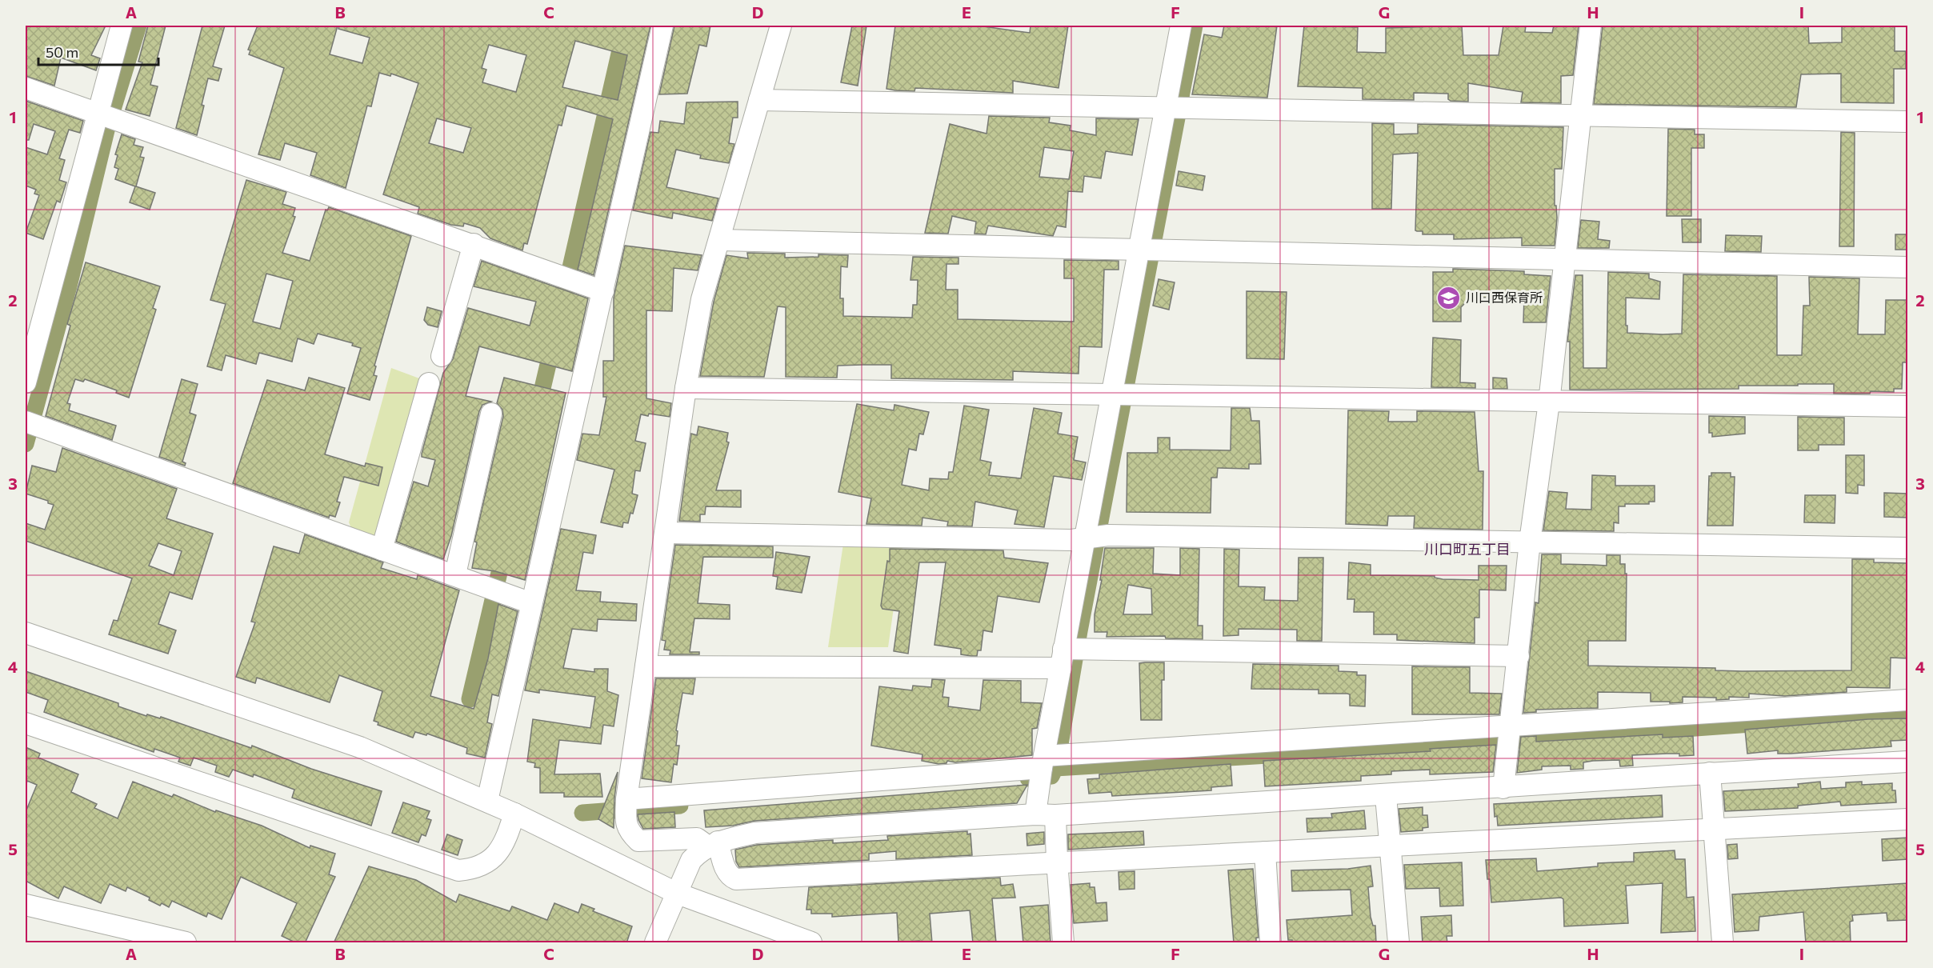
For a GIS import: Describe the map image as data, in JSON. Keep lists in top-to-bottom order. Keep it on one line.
{"districts":["川口町五丁目"],"places":{"school or university":["川口西保育所"]},"scale_bar":"50 m","grid":{"columns":["A","B","C","D","E","F","G","H","I"],"rows":["1","2","3","4","5"]}}
